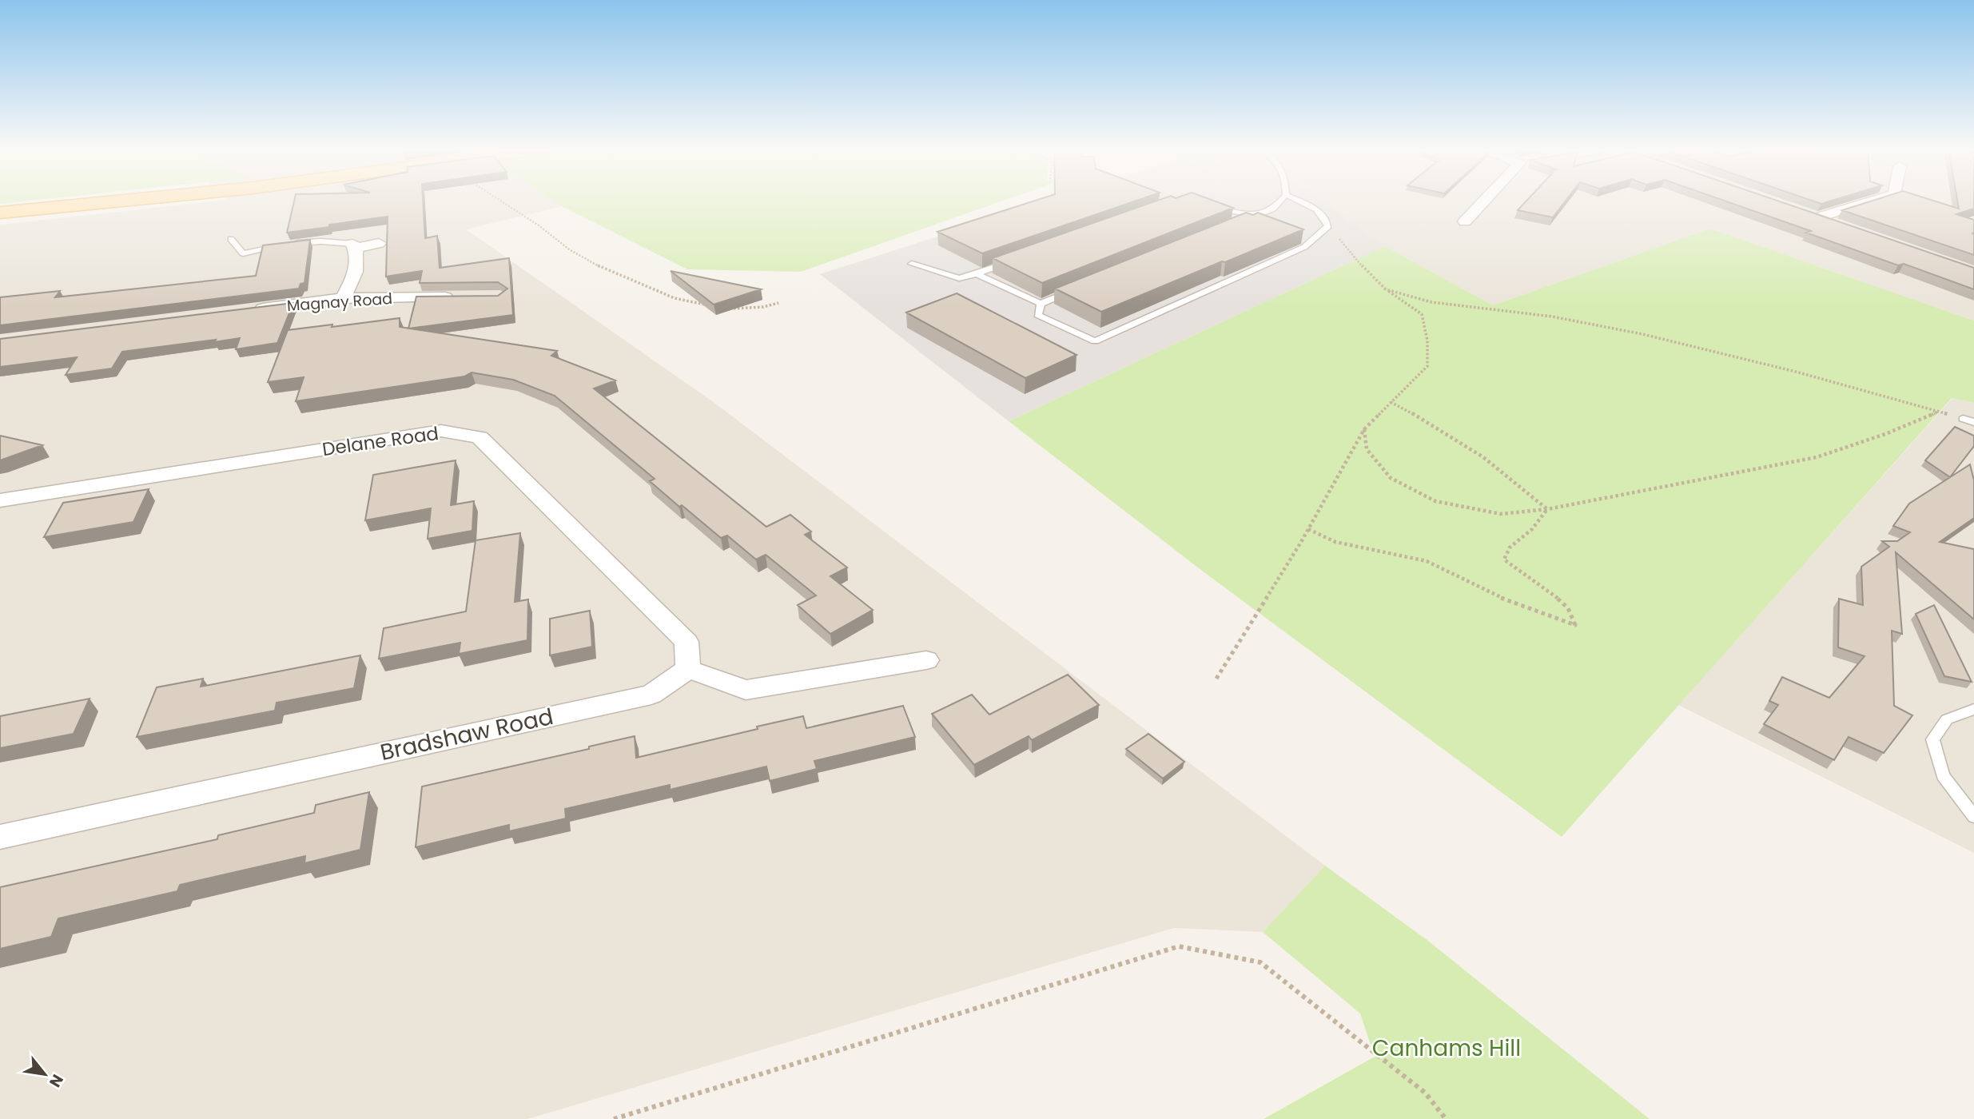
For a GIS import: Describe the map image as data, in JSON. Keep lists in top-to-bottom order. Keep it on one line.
{"streets":{"street":["Magnay Road","Delane Road","Bradshaw Road"]},"crossings":[["Delane Road","Bradshaw Road"]],"parks":["Canhams Hill"],"north":"bottom right"}
